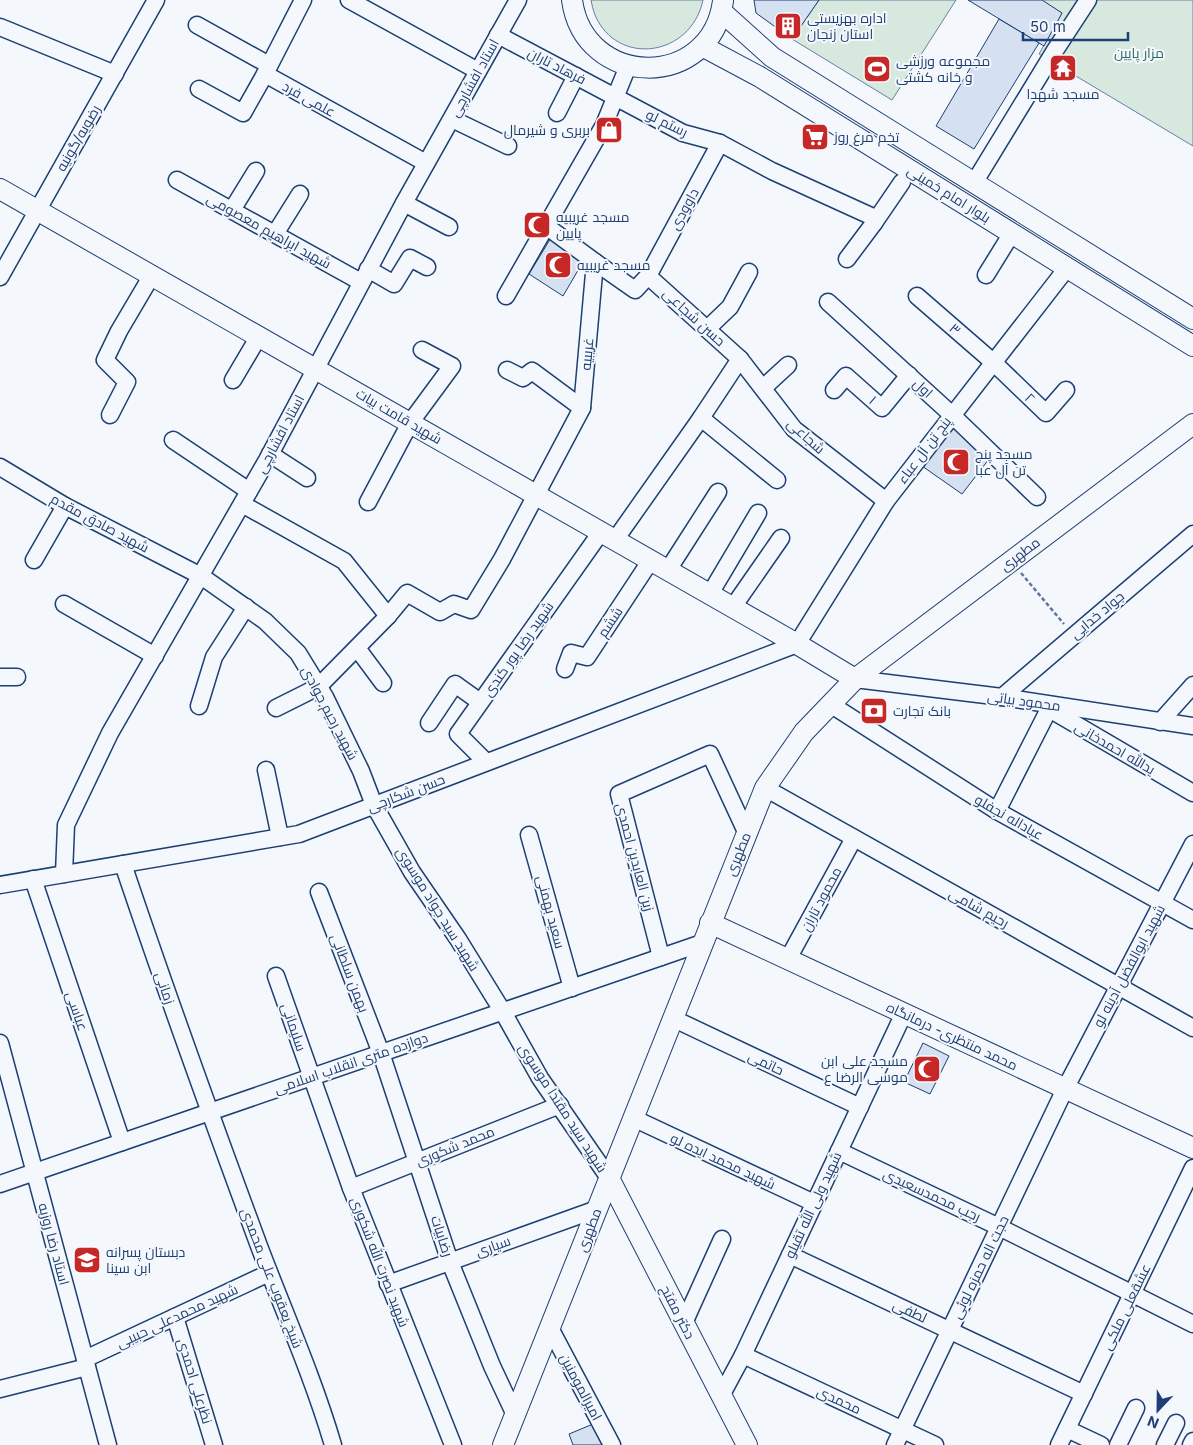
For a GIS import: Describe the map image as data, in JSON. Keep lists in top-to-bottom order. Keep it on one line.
{"streets":{"main road":["بلوار امام خمینی","شهید قامت بیات","مطهری","محمد منتظری- درمانگاه","دکتر مفتح"],"street":["فرهاد تاران","استاد افشارچی","علمی فرد","رستم لو","رضویه/گونیه","داوودی","شهید ابراهیم معصومی","حسن شجاعی","۳","غریبیه","اول","۲","۱","شجاعی","پنج تن آل عباء","شهید صادق مقدم","جواد خدایی","ششم","شهید رضا پور کندی","محمود بیاتی","شهید رحیم جوادی","یدالله احمدخانی","حسن شکارچی","عباداله نجفلو","زین العابدین احمدی","محمود تاران","رحیم شامی","شهید سید جواد موسوی","سعید بهمنی","شهید ابوالفضل آدینه لو","بهمن سلطانی","زمانی","عباسی","سلیمانی","دوازده متری انقلاب اسلامی","حاتمی","شهید سید مقتدا موسوی","محمد شکوری","شهید محمد ایده لو","رجب محمدسعیدی","شهید ولی الله تقیلو","رضابیات","استاد رضا روزبه","سیاری","شهید نصرت الله شکوری","حجت اله حمزه لوئی","شیخ یعقوب علی محمدی","عشقعلی ملکی","لطفی","شهید محمدعلی حبیبی","نظرعلی احمدی","امیرالمومنین","محمدی"]},"crossings":[["فرهاد تاران","استاد افشارچی"],["فرهاد تاران","رستم لو"],["استاد افشارچی","علمی فرد"],["استاد افشارچی","شهید ابراهیم معصومی"],["استاد افشارچی","شهید قامت بیات"],["استاد افشارچی","شهید صادق مقدم"],["استاد افشارچی","شهید رحیم جوادی"],["استاد افشارچی","حسن شکارچی"],["رستم لو","داوودی"],["رضویه/گونیه","شهید قامت بیات"],["بلوار امام خمینی","پنج تن آل عباء"],["داوودی","حسن شجاعی"],["حسن شجاعی","شجاعی"],["حسن شجاعی","شهید رضا پور کندی"],["۳","۲"],["۳","پنج تن آل عباء"],["غریبیه","شهید قامت بیات"],["اول","۱"],["اول","پنج تن آل عباء"],["۲","پنج تن آل عباء"],["شهید قامت بیات","پنج تن آل عباء"],["شهید قامت بیات","مطهری"],["شهید قامت بیات","ششم"],["شهید قامت بیات","شهید رضا پور کندی"],["شهید قامت بیات","محمود بیاتی"],["شهید قامت بیات","حسن شکارچی"],["شجاعی","پنج تن آل عباء"],["شجاعی","شهید رضا پور کندی"],["پنج تن آل عباء","حسن شکارچی"],["شهید صادق مقدم","شهید رحیم جوادی"],["مطهری","محمود بیاتی"],["مطهری","عباداله نجفلو"],["مطهری","زین العابدین احمدی"],["مطهری","رحیم شامی"],["مطهری","محمد منتظری- درمانگاه"],["مطهری","دوازده متری انقلاب اسلامی"],["مطهری","حاتمی"],["مطهری","شهید سید مقتدا موسوی"],["مطهری","شهید محمد ایده لو"],["مطهری","رضابیات"],["مطهری","سیاری"],["مطهری","دکتر مفتح"],["مطهری","امیرالمومنین"],["جواد خدایی","محمود بیاتی"],["شهید رضا پور کندی","حسن شکارچی"],["محمود بیاتی","یدالله احمدخانی"],["شهید رحیم جوادی","حسن شکارچی"],["شهید رحیم جوادی","شهید سید جواد موسوی"],["حسن شکارچی","شهید سید جواد موسوی"],["حسن شکارچی","زمانی"],["حسن شکارچی","عباسی"],["عباداله نجفلو","شهید ابوالفضل آدینه لو"],["زین العابدین احمدی","دوازده متری انقلاب اسلامی"],["محمود تاران","رحیم شامی"],["محمود تاران","محمد منتظری- درمانگاه"],["رحیم شامی","شهید ابوالفضل آدینه لو"],["شهید سید جواد موسوی","دوازده متری انقلاب اسلامی"],["شهید سید جواد موسوی","شهید سید مقتدا موسوی"],["سعید بهمنی","دوازده متری انقلاب اسلامی"],["شهید ابوالفضل آدینه لو","محمد منتظری- درمانگاه"],["شهید ابوالفضل آدینه لو","حجت اله حمزه لوئی"],["بهمن سلطانی","دوازده متری انقلاب اسلامی"],["بهمن سلطانی","رضابیات"],["زمانی","دوازده متری انقلاب اسلامی"],["زمانی","شیخ یعقوب علی محمدی"],["عباسی","دوازده متری انقلاب اسلامی"],["سلیمانی","دوازده متری انقلاب اسلامی"],["سلیمانی","شهید نصرت الله شکوری"],["محمد منتظری- درمانگاه","شهید ولی الله تقیلو"],["محمد منتظری- درمانگاه","حجت اله حمزه لوئی"],["دوازده متری انقلاب اسلامی","شهید سید مقتدا موسوی"],["دوازده متری انقلاب اسلامی","رضابیات"],["دوازده متری انقلاب اسلامی","استاد رضا روزبه"],["دوازده متری انقلاب اسلامی","شهید نصرت الله شکوری"],["دوازده متری انقلاب اسلامی","شیخ یعقوب علی محمدی"],["حاتمی","شهید ولی الله تقیلو"],["شهید سید مقتدا موسوی","محمد شکوری"],["شهید سید مقتدا موسوی","دکتر مفتح"],["محمد شکوری","رضابیات"],["محمد شکوری","شهید نصرت الله شکوری"],["شهید محمد ایده لو","شهید ولی الله تقیلو"],["رجب محمدسعیدی","شهید ولی الله تقیلو"],["رجب محمدسعیدی","حجت اله حمزه لوئی"],["رجب محمدسعیدی","عشقعلی ملکی"],["شهید ولی الله تقیلو","لطفی"],["شهید ولی الله تقیلو","دکتر مفتح"],["شهید ولی الله تقیلو","محمدی"],["رضابیات","سیاری"],["استاد رضا روزبه","شهید محمدعلی حبیبی"],["سیاری","شهید نصرت الله شکوری"],["حجت اله حمزه لوئی","لطفی"],["حجت اله حمزه لوئی","محمدی"],["شیخ یعقوب علی محمدی","شهید محمدعلی حبیبی"],["عشقعلی ملکی","لطفی"],["شهید محمدعلی حبیبی","نظرعلی احمدی"]],"parks":["مزار پایین"],"places":{"building":["اداره بهزیستی استان زنجان"],"temple":["مسجد شهدا"],"sports":["مجموعه ورزشی و خانه کشتی"],"shop":["بربری و شیرمال"],"supermarket":["تخم مرغ روز"],"mosque":["مسجد غریبیه پایین","مسجد غریبیه","مسجد پنج تن آل عبا","مسجد علی ابن موسی الرضا ع"],"bank":["بانک تجارت"],"school or university":["دبستان پسرانه ابن سینا"]},"scale_bar":"50 m","north":"bottom"}
